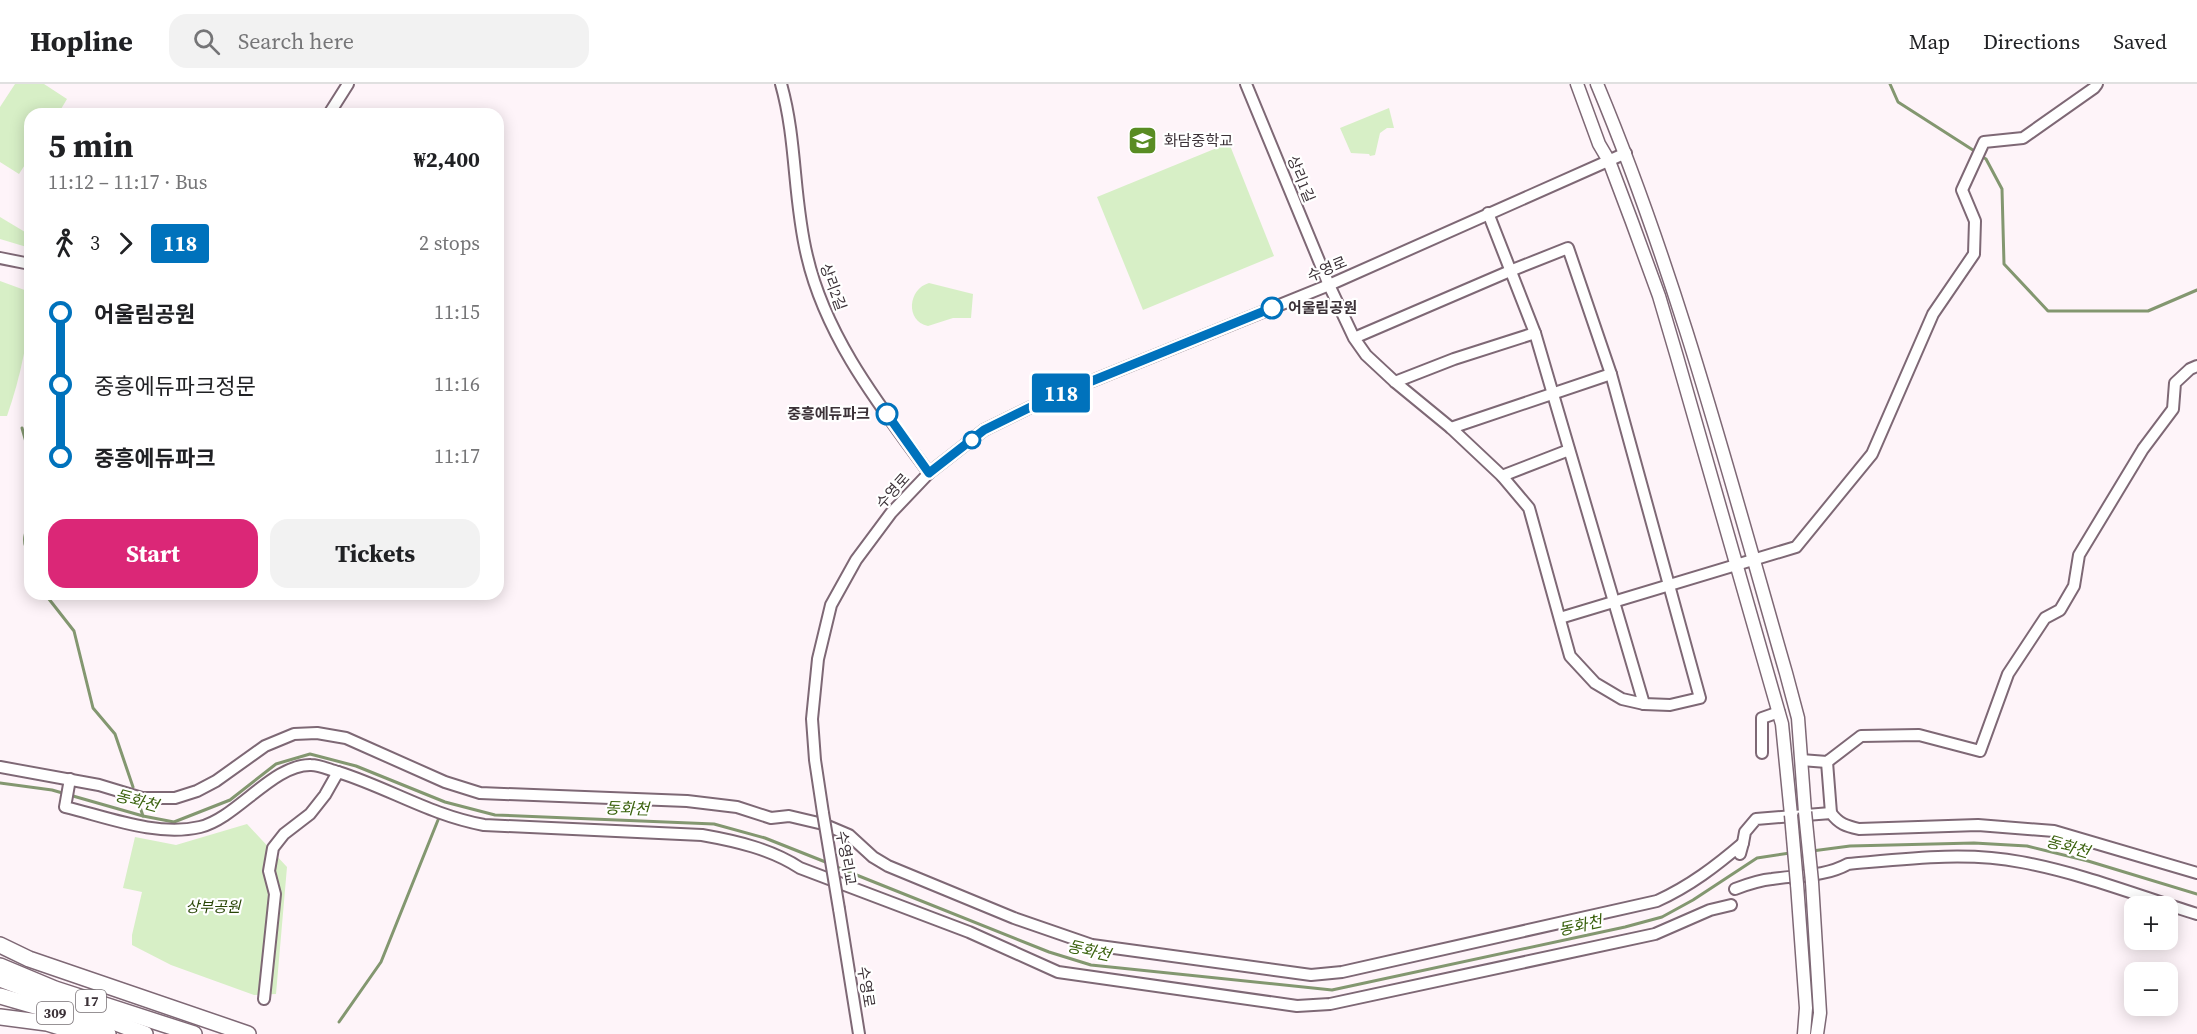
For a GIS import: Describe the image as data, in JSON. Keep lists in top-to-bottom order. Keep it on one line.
{"streets":{"highway":["17","309"],"street":["상리1길","수영로","상리2길","수영리교"]},"crossings":[["상리1길","수영로"],["수영로","상리2길"],["수영로","수영리교"]],"water":["동화천"],"parks":["상부공원"],"places":{"school or university":["화담중학교"],"other":["어울림공원","중흥에듀파크"]},"lines":["bus line 118"],"page":{"header":"Hopline","search":"Search here","nav":["Map","Directions","Saved"],"on_map":"118","heading":["5 min","11:12 – 11:17 · Bus","₩2,400"],"legs":["3","118","2 stops"],"list":[{"name":"어울림공원","value":"11:15"},{"name":"중흥에듀파크정문","value":"11:16"},{"name":"중흥에듀파크","value":"11:17"}],"buttons":["Start","Tickets"],"map_buttons":["+","−"]}}
